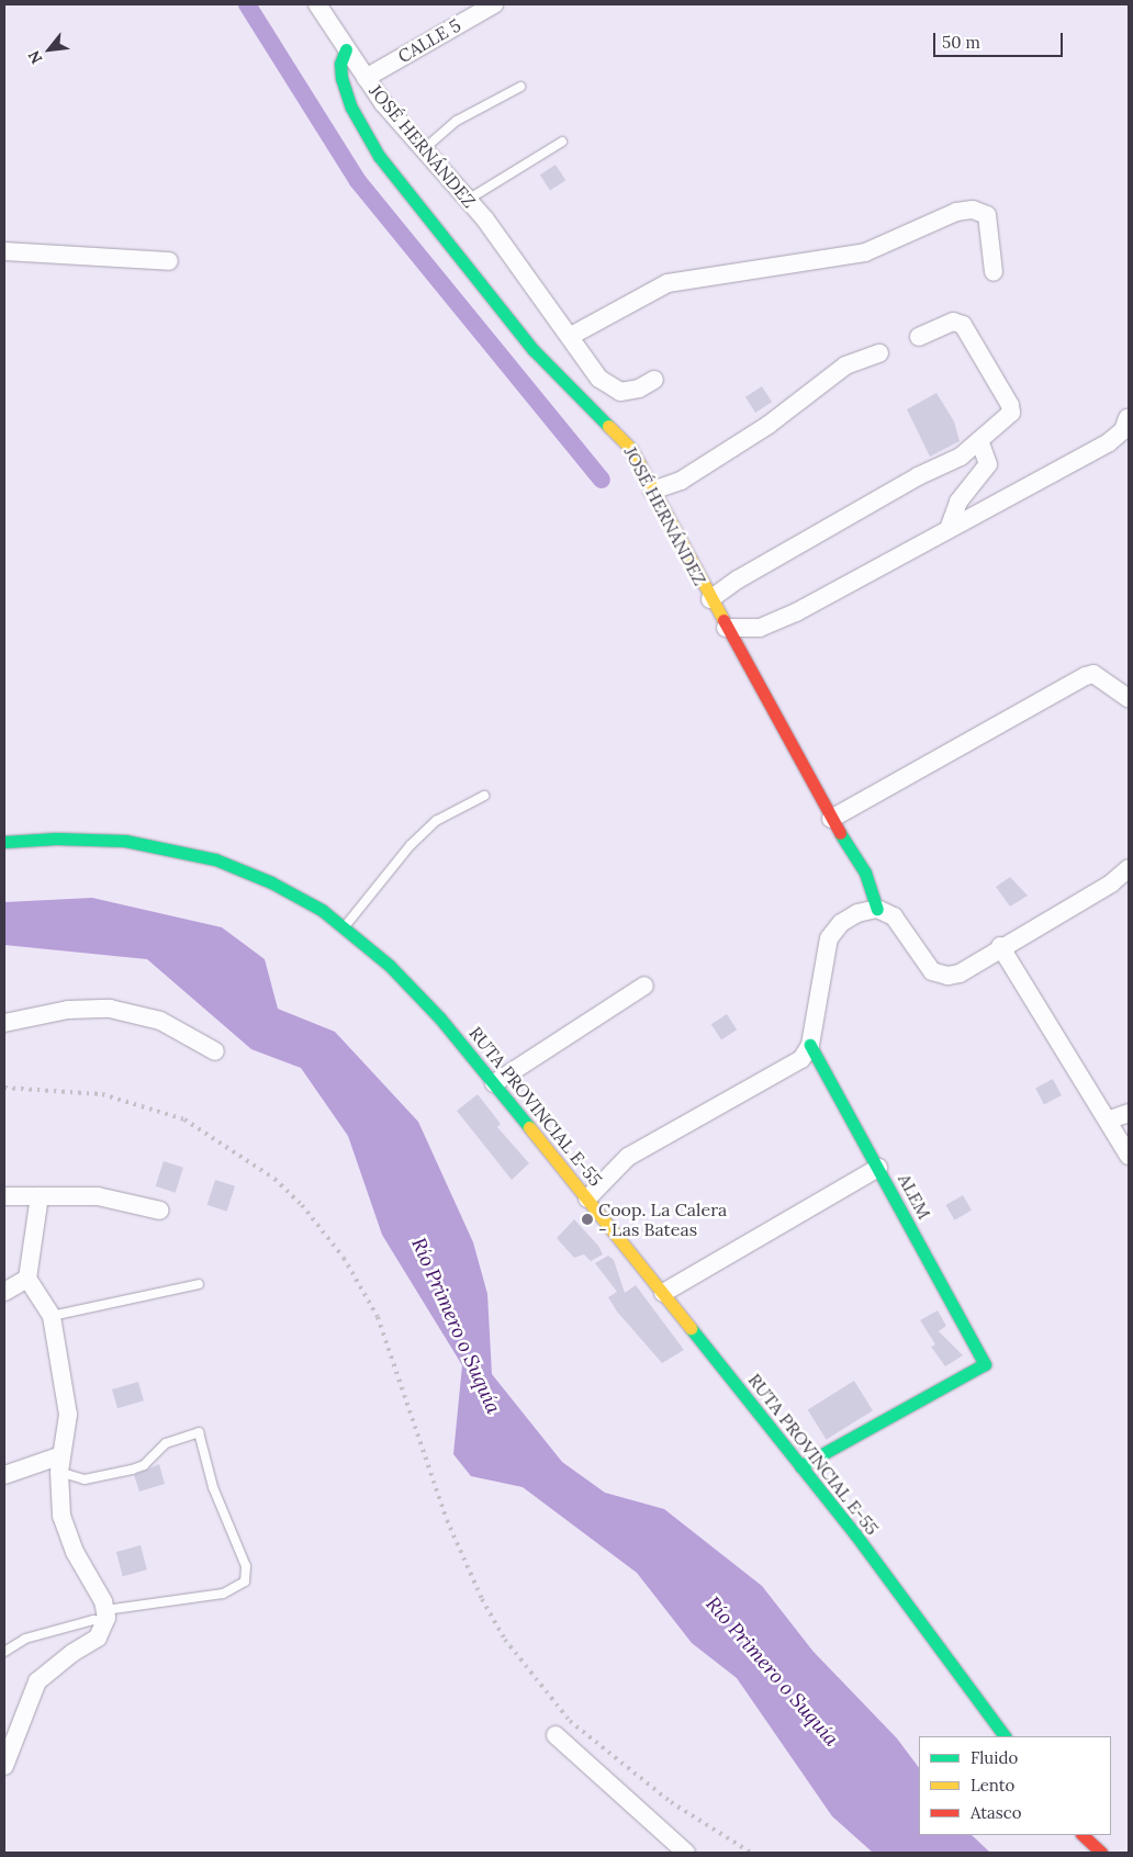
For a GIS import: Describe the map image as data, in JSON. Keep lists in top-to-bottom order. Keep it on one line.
{"streets":{"street":["CALLE 5","JOSÉ HERNÁNDEZ","RUTA PROVINCIAL E-55","ALEM"]},"crossings":[["CALLE 5","JOSÉ HERNÁNDEZ"],["RUTA PROVINCIAL E-55","ALEM"]],"water":["Río Primero o Suquía"],"places":["Coop. La Calera - Las Bateas"],"legend":["Fluido","Lento","Atasco"],"scale_bar":"50 m","north":"bottom left"}
